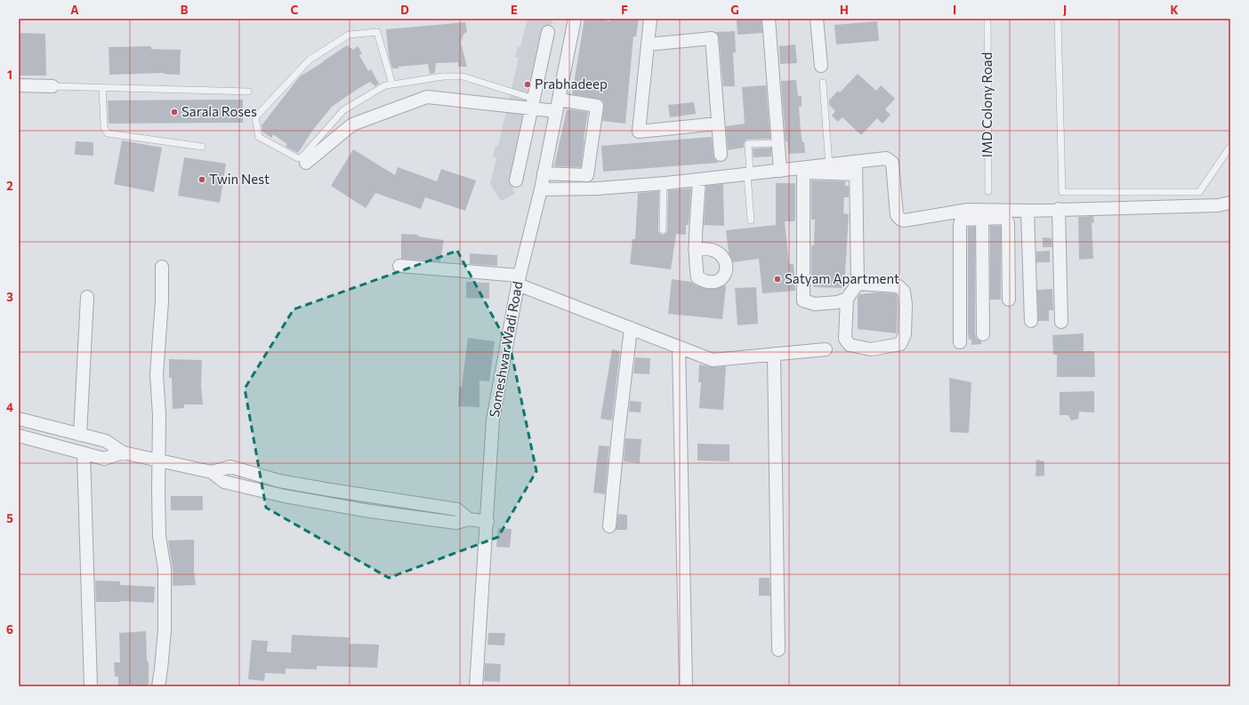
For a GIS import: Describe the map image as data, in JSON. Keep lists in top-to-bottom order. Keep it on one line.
{"streets":{"street":["Someshwar Wadi Road"],"lane":["IMD Colony Road"]},"places":["Prabhadeep","Sarala Roses","Twin Nest","Satyam Apartment"],"grid":{"columns":["A","B","C","D","E","F","G","H","I","J","K"],"rows":["1","2","3","4","5","6"]}}
